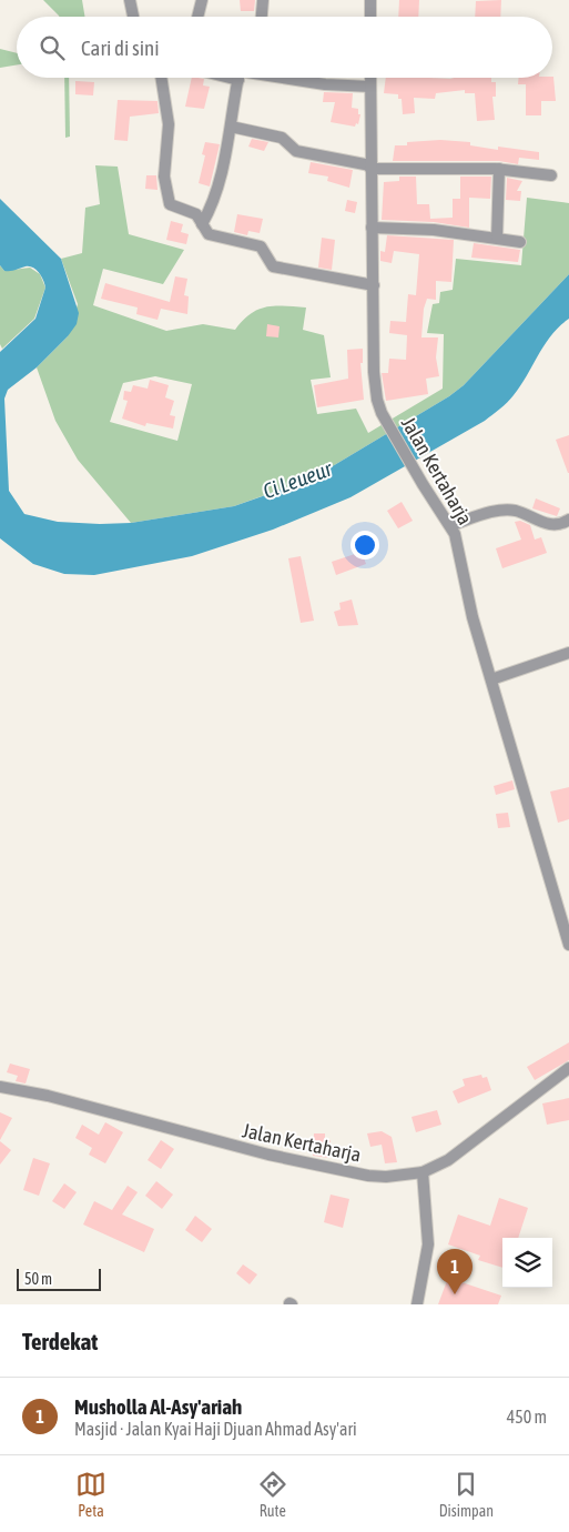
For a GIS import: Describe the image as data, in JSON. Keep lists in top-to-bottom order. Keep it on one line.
{"streets":{"street":["Jalan Kertaharja"]},"water":["Ci Leueur"],"scale_bar":"50 m","page":{"search":"Cari di sini","pins":"1","scale":"50 m","heading":"Terdekat","list":[{"mark":"1","name":"Musholla Al-Asy'ariah","note":"Masjid · Jalan Kyai Haji Djuan Ahmad Asy'ari","value":"450 m"}],"nav":["Peta","Rute","Disimpan"]}}
